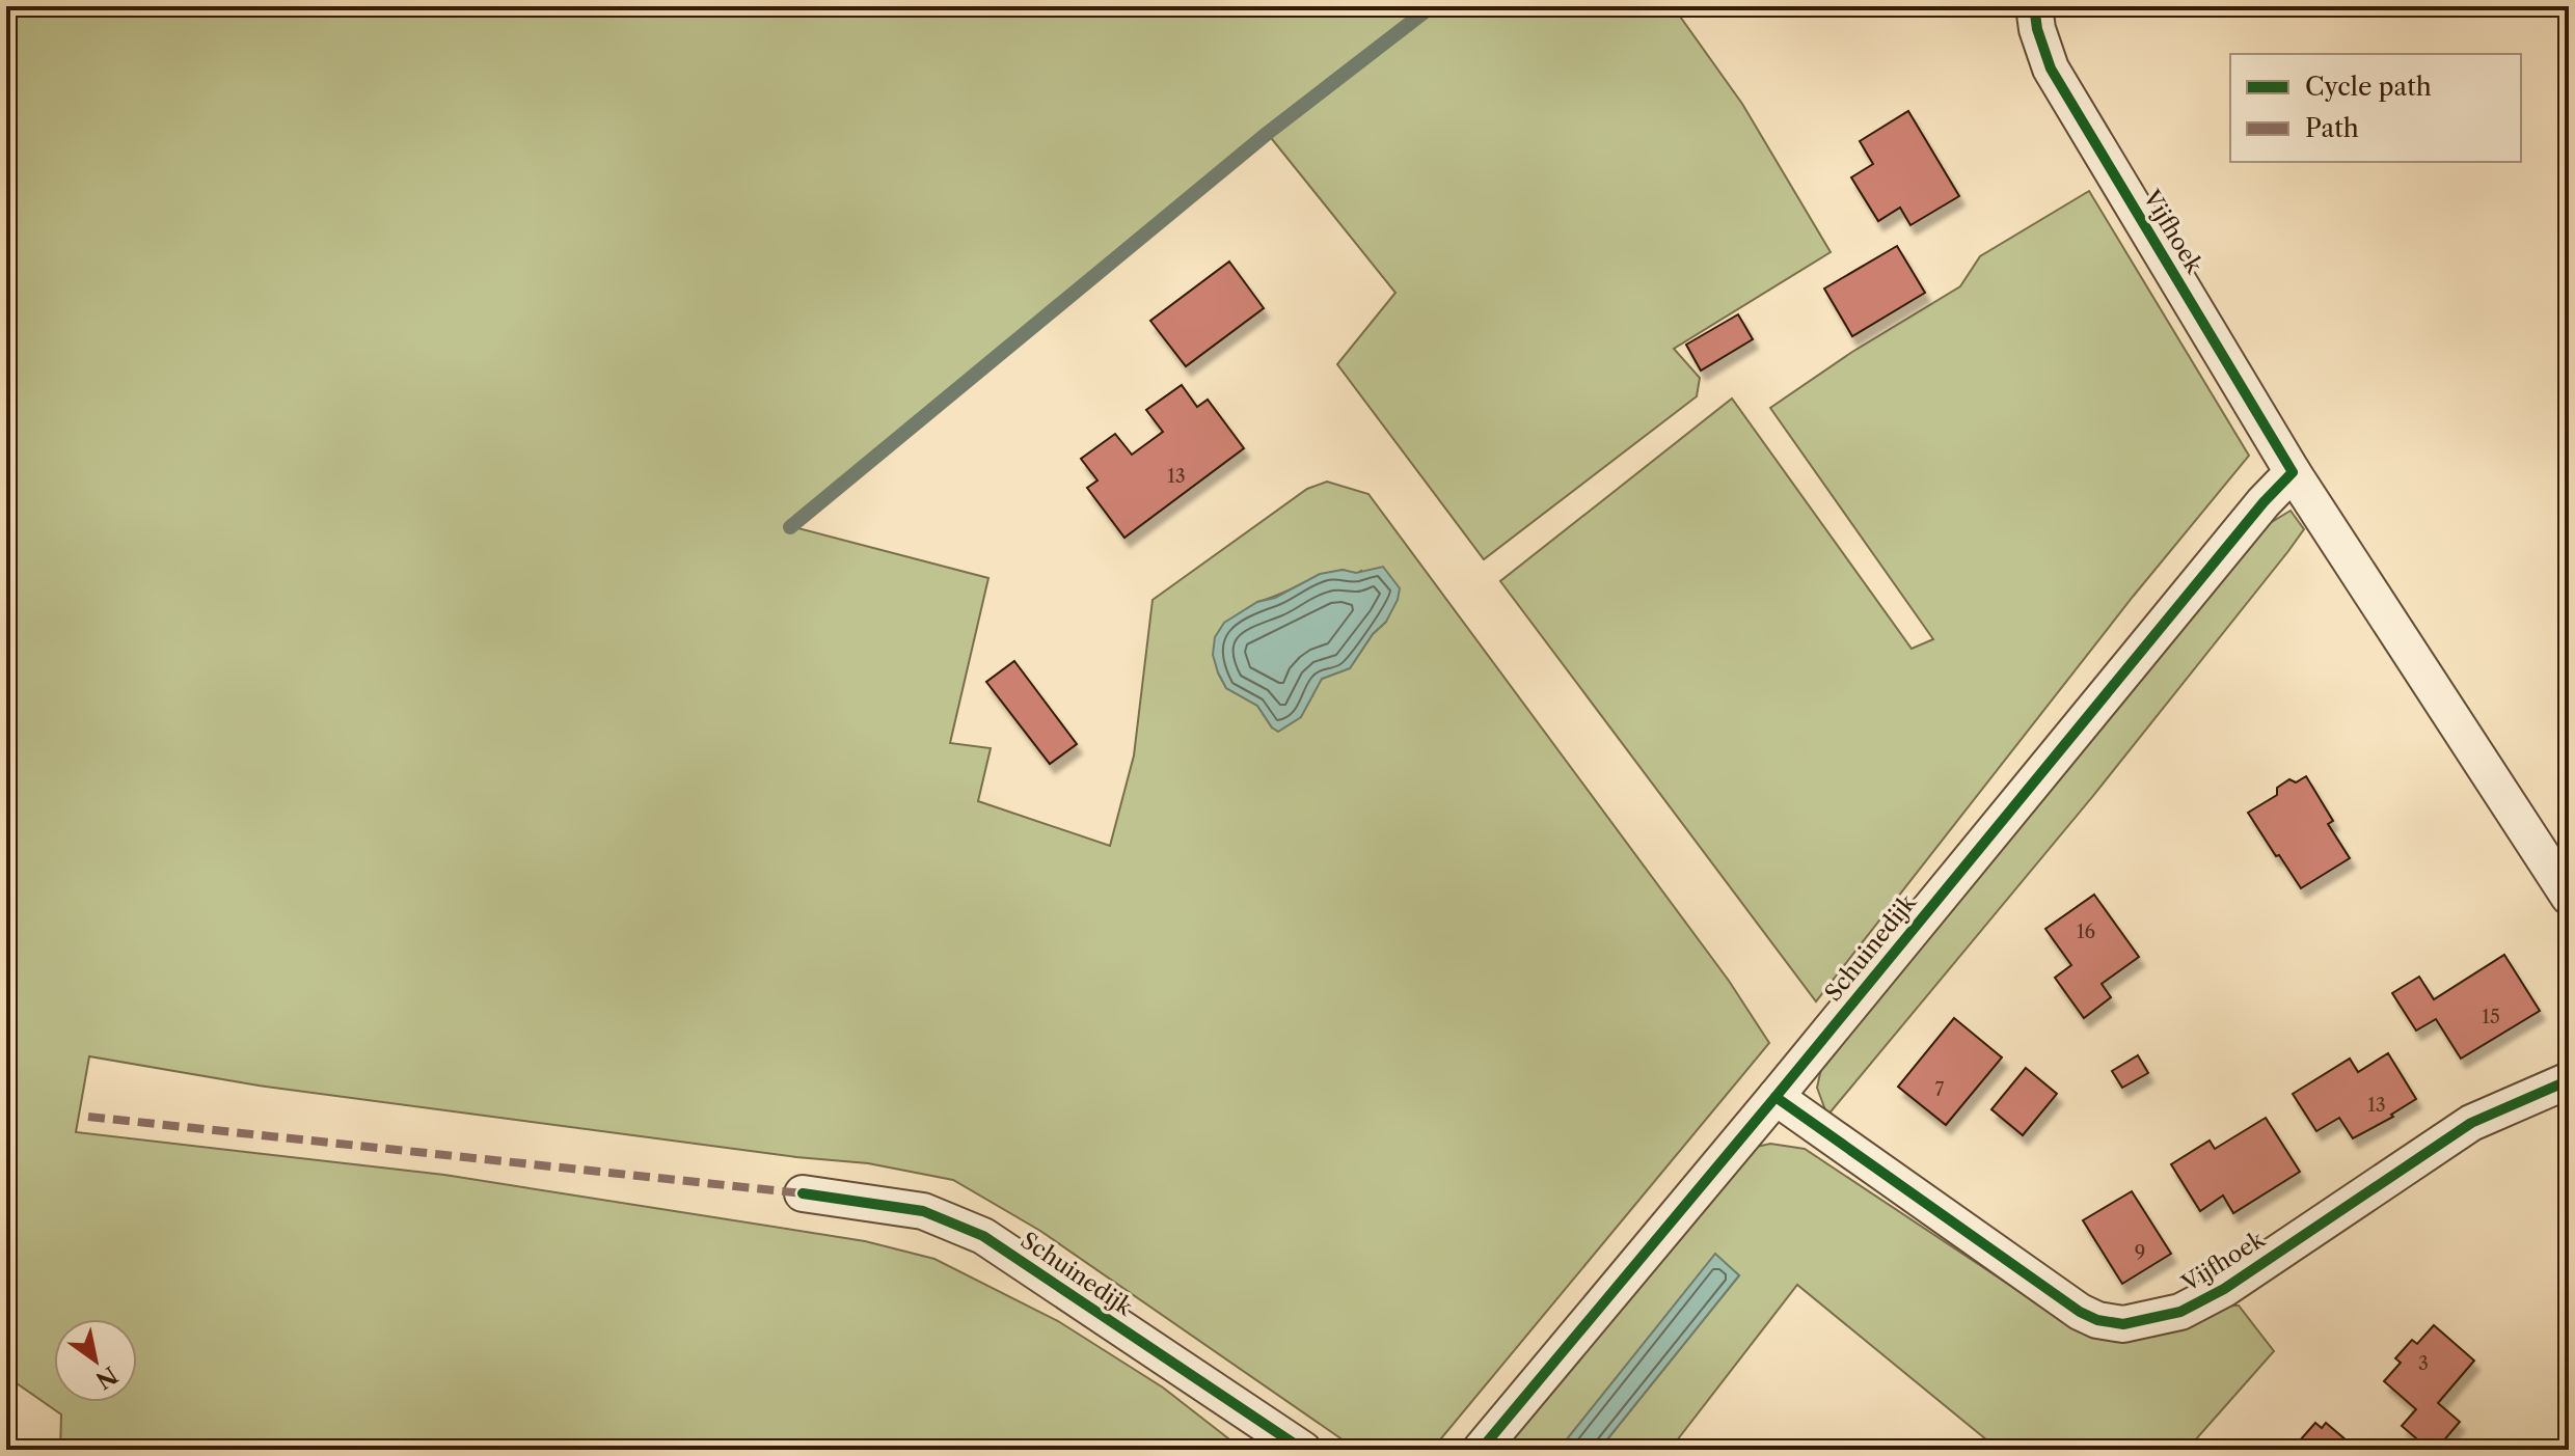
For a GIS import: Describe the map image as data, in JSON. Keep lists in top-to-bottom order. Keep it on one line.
{"streets":{"street":["Vijfhoek","Schuinedijk"]},"crossings":[["Vijfhoek","Schuinedijk"]],"house_numbers":["13","16","15","7","13","9","3"],"legend":["Cycle path","Path"],"north":"bottom right"}
